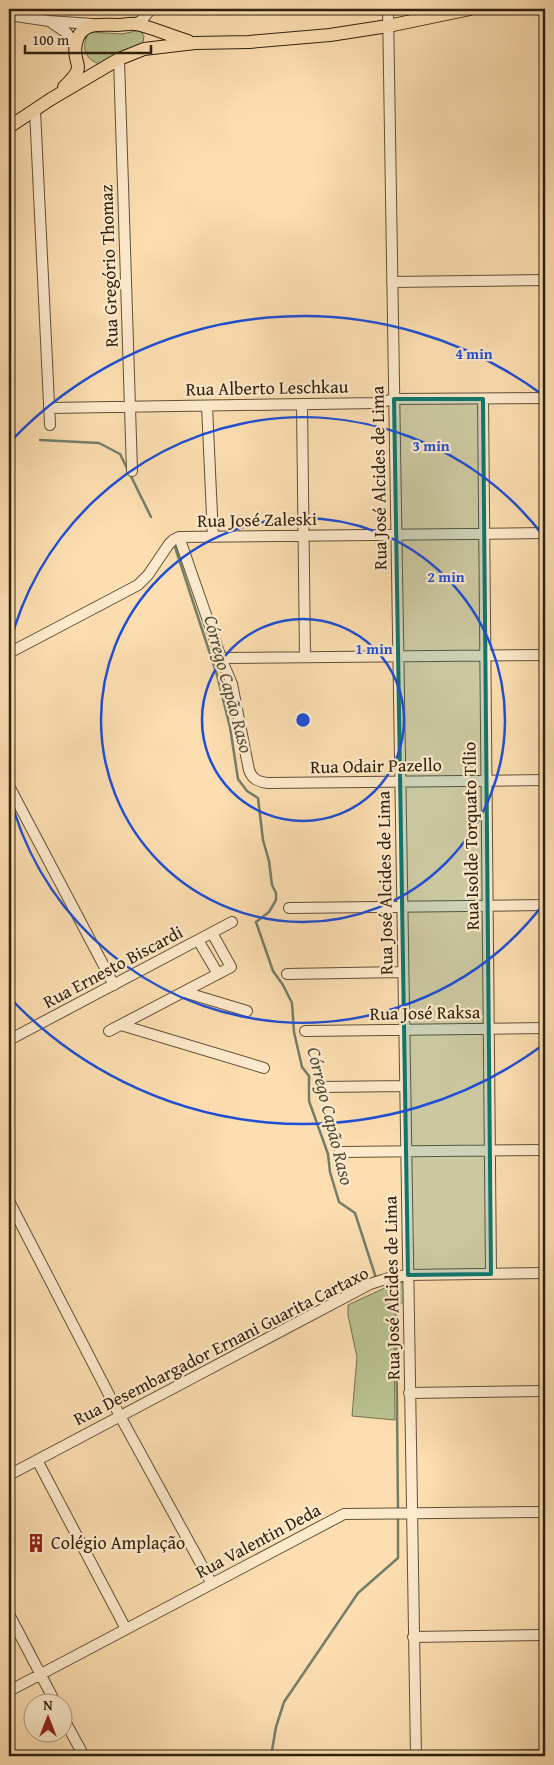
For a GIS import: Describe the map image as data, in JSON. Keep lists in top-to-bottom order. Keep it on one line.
{"streets":{"street":["Rua Gregório Thomaz","Rua Alberto Leschkau","Rua José Alcides de Lima","Rua José Zaleski","Rua Odair Pazello","Rua Isolde Torquato Tílio","Rua Ernesto Biscardi","Rua José Raksa","Rua Desembargador Ernani Guarita Cartaxo","Rua Valentin Deda"]},"crossings":[["Rua Gregório Thomaz","Rua Alberto Leschkau"],["Rua Alberto Leschkau","Rua José Alcides de Lima"],["Rua Alberto Leschkau","Rua Isolde Torquato Tílio"],["Rua José Alcides de Lima","Rua José Zaleski"],["Rua José Alcides de Lima","Rua Odair Pazello"],["Rua José Alcides de Lima","Rua José Raksa"],["Rua José Alcides de Lima","Rua Desembargador Ernani Guarita Cartaxo"],["Rua José Alcides de Lima","Rua Valentin Deda"],["Rua José Zaleski","Rua Isolde Torquato Tílio"],["Rua Odair Pazello","Rua Isolde Torquato Tílio"],["Rua Isolde Torquato Tílio","Rua José Raksa"],["Rua Isolde Torquato Tílio","Rua Desembargador Ernani Guarita Cartaxo"]],"water":["Córrego Capão Raso"],"places":{"building":["Colégio Amplação"]},"scale_bar":"100 m","north":"top","rings":["4 min","3 min","2 min","1 min"]}
